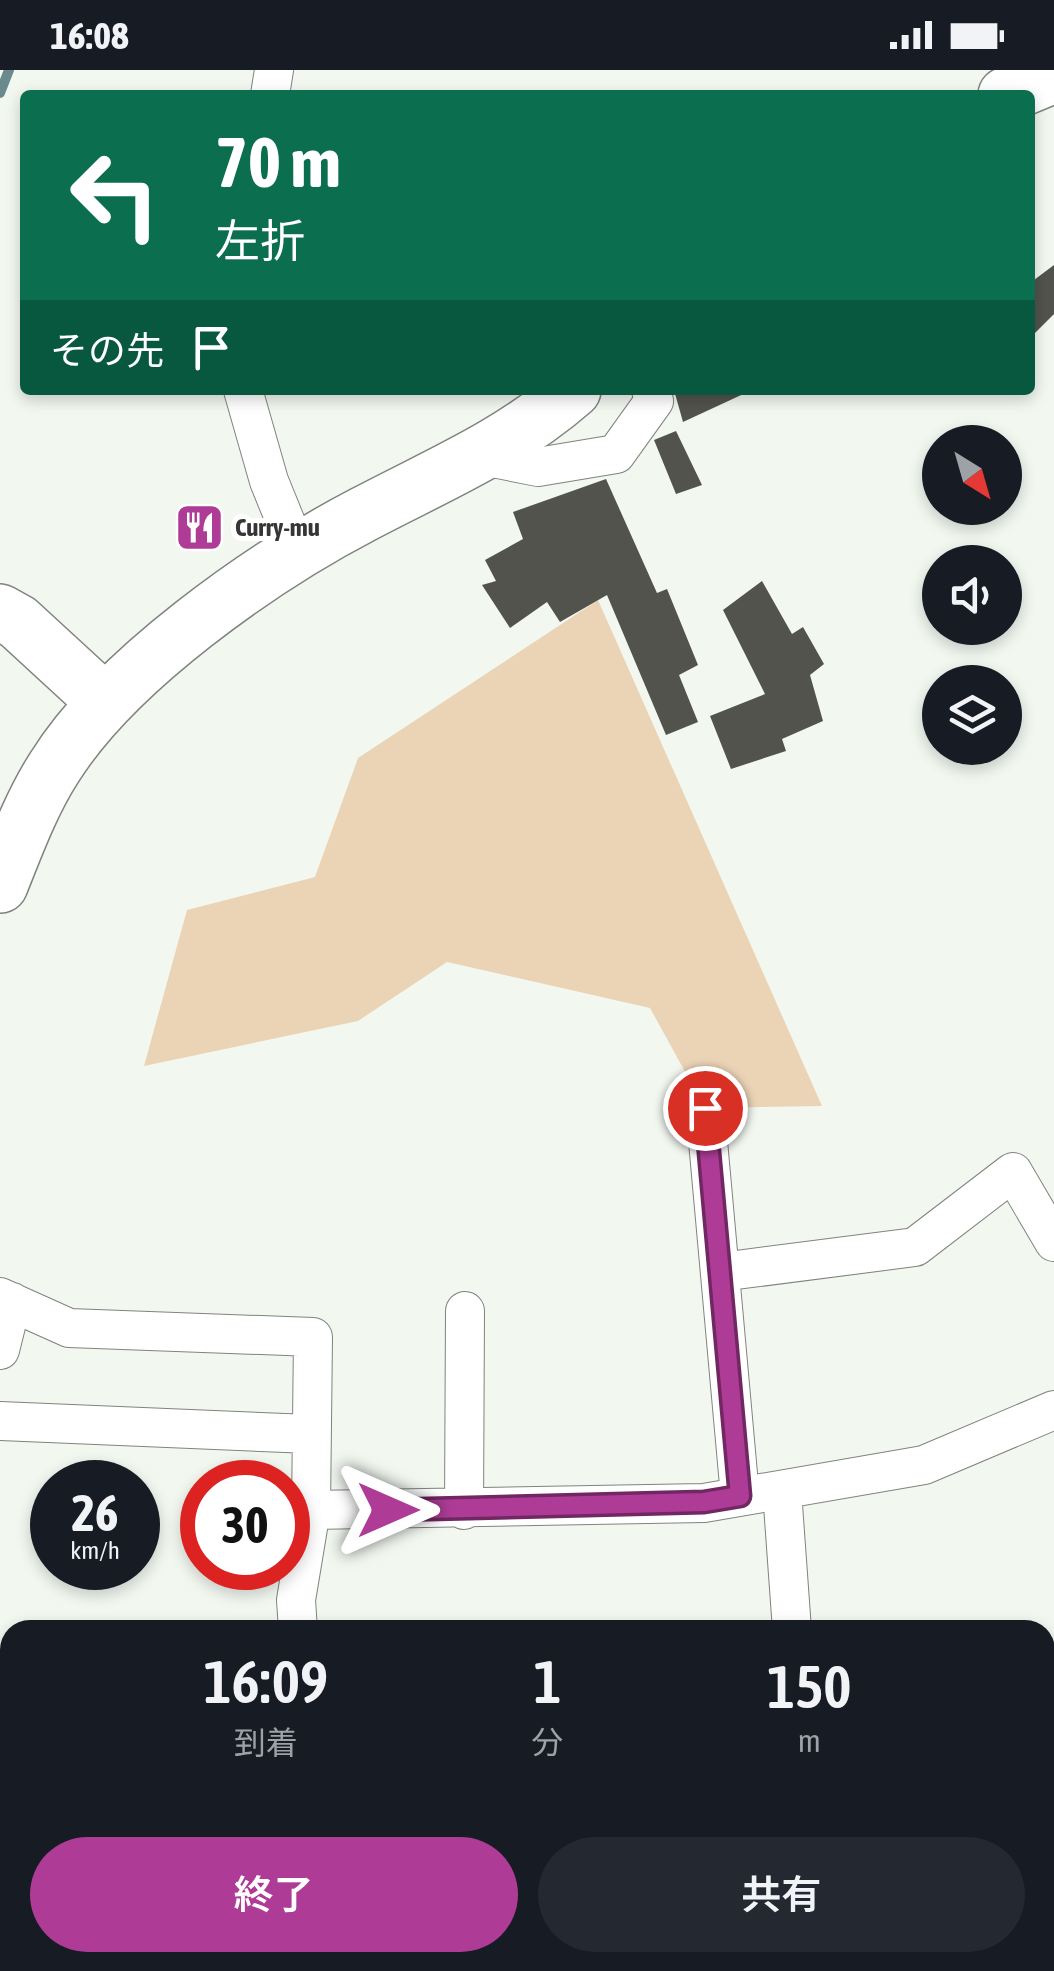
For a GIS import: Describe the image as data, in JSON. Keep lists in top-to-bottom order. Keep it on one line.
{"places":{"restaurant":["Curry-mu"]},"north":"bottom right","page":{"status":"16:08","turn":["70 m","左折"],"then":"その先","speed":"26 km/h","limit":"30","eta":["16:09","到着","1","分","150","m"],"buttons":["終了","共有"]}}
